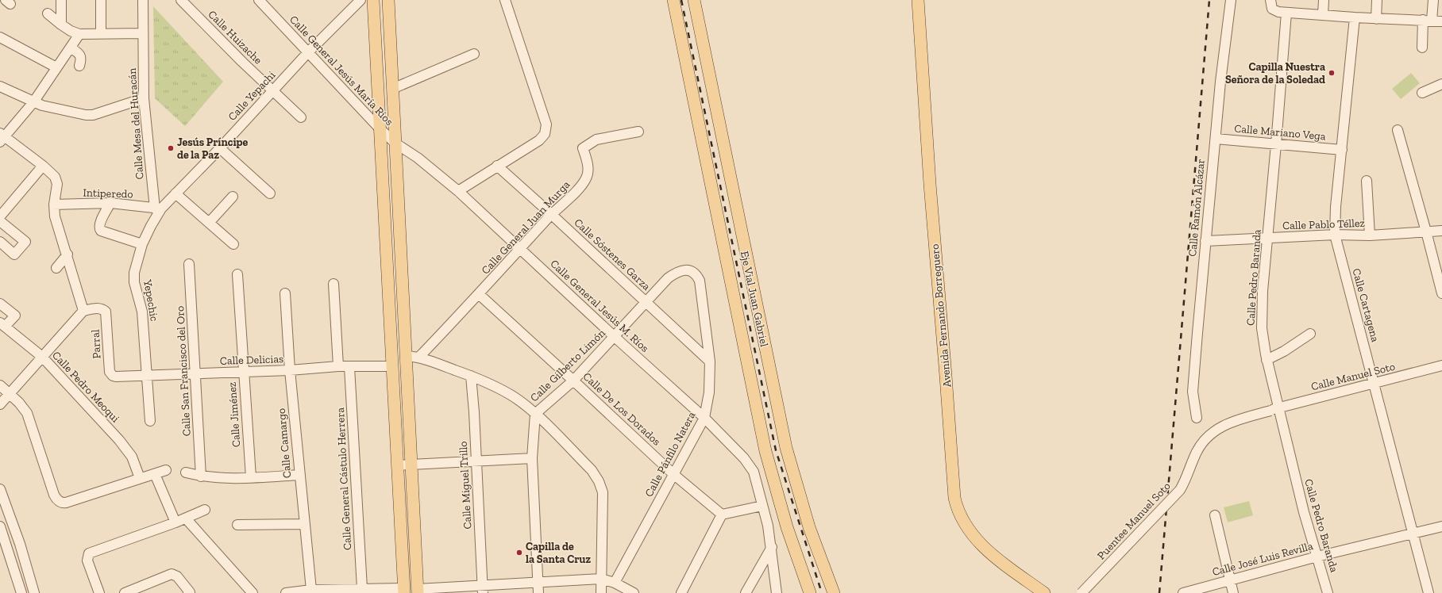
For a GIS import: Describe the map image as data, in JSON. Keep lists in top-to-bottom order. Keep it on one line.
{"streets":{"main road":["Eje Vial Juan Gabriel","Avenida Fernando Borreguero"],"street":["Calle Huizache","Calle General Jesús María Ríos","Calle Yepachi","Calle Mesa del Huracán","Calle Mariano Vega","Intiperedo","Calle Ramón Alcázar","Calle Pablo Téllez","Calle General Juan Murga","Calle Sóstenes Garza","Calle Pedro Baranda","Yepechic","Calle Cartagena","Calle General Jesús M. Ríos","Parral","Calle Delicias","Calle Gilberto Limón","Calle San Francisco del Oro","Calle Manuel Soto","Calle Pedro Meoqui","Calle De Los Dorados","Calle Jiménez","Calle Camargo","Calle Pánfilo Natera","Calle General Cástulo Herrera","Calle Miguel Trillo","Puentee Manuel Soto","Calle José Luis Revilla"]},"crossings":[["Calle Huizache","Calle Yepachi"],["Calle General Jesús María Ríos","Calle Yepachi"],["Calle General Jesús María Ríos","Calle General Jesús M. Ríos"],["Calle Yepachi","Calle Mesa del Huracán"],["Calle Yepachi","Intiperedo"],["Calle Yepachi","Yepechic"],["Calle Mesa del Huracán","Intiperedo"],["Calle Mesa del Huracán","Yepechic"],["Calle Mariano Vega","Calle Ramón Alcázar"],["Calle Mariano Vega","Calle Pedro Baranda"],["Calle Mariano Vega","Calle Cartagena"],["Intiperedo","Yepechic"],["Calle Ramón Alcázar","Calle Pablo Téllez"],["Calle Pablo Téllez","Calle Pedro Baranda"],["Calle Pablo Téllez","Calle Cartagena"],["Calle General Juan Murga","Calle Sóstenes Garza"],["Calle General Juan Murga","Calle General Jesús M. Ríos"],["Calle General Juan Murga","Calle De Los Dorados"],["Calle Sóstenes Garza","Calle Gilberto Limón"],["Calle Sóstenes Garza","Calle Pánfilo Natera"],["Calle Pedro Baranda","Calle Manuel Soto"],["Calle Pedro Baranda","Puentee Manuel Soto"],["Calle Pedro Baranda","Calle José Luis Revilla"],["Yepechic","Calle Delicias"],["Calle Cartagena","Calle Manuel Soto"],["Calle Cartagena","Calle José Luis Revilla"],["Calle General Jesús M. Ríos","Calle Gilberto Limón"],["Calle General Jesús M. Ríos","Calle Pánfilo Natera"],["Parral","Calle Delicias"],["Calle Delicias","Calle San Francisco del Oro"],["Calle Delicias","Calle Jiménez"],["Calle Delicias","Calle Camargo"],["Calle Delicias","Calle General Cástulo Herrera"],["Calle Gilberto Limón","Calle De Los Dorados"],["Calle Gilberto Limón","Calle Pánfilo Natera"],["Calle Manuel Soto","Puentee Manuel Soto"],["Calle De Los Dorados","Calle Pánfilo Natera"]],"places":["Capilla Nuestra Señora de la Soledad","Jesús Príncipe de la Paz","Capilla de la Santa Cruz"]}
